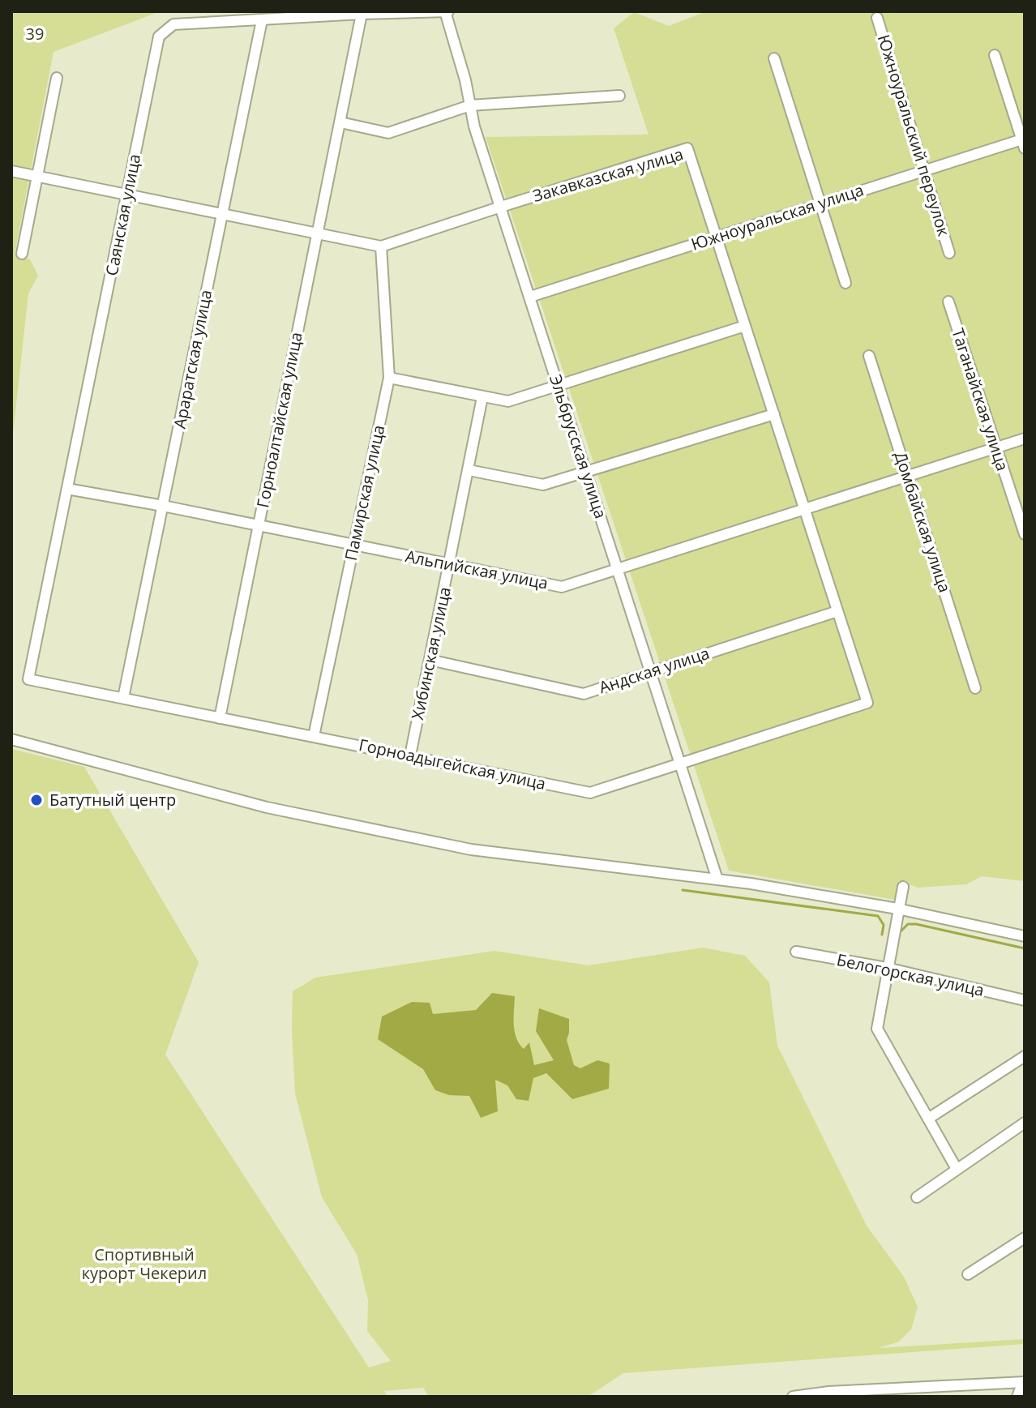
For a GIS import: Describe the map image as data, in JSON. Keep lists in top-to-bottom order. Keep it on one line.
{"streets":{"street":["Южноуральский переулок","Закавказская улица","Саянская улица","Южноуральская улица","Араратская улица","Таганайская улица","Горноалтайская улица","Эльбрусская улица","Памирская улица","Домбайская улица","Альпийская улица","Хибинская улица","Андская улица","Горноадыгейская улица","Белогорская улица"]},"crossings":[["Южноуральский переулок","Южноуральская улица"],["Закавказская улица","Южноуральская улица"],["Закавказская улица","Эльбрусская улица"],["Закавказская улица","Памирская улица"],["Закавказская улица","Альпийская улица"],["Закавказская улица","Андская улица"],["Закавказская улица","Горноадыгейская улица"],["Саянская улица","Араратская улица"],["Саянская улица","Горноалтайская улица"],["Саянская улица","Эльбрусская улица"],["Саянская улица","Альпийская улица"],["Саянская улица","Горноадыгейская улица"],["Южноуральская улица","Эльбрусская улица"],["Араратская улица","Альпийская улица"],["Араратская улица","Горноадыгейская улица"],["Таганайская улица","Альпийская улица"],["Горноалтайская улица","Альпийская улица"],["Горноалтайская улица","Горноадыгейская улица"],["Эльбрусская улица","Альпийская улица"],["Эльбрусская улица","Андская улица"],["Эльбрусская улица","Горноадыгейская улица"],["Памирская улица","Альпийская улица"],["Памирская улица","Горноадыгейская улица"],["Домбайская улица","Альпийская улица"],["Альпийская улица","Хибинская улица"],["Хибинская улица","Андская улица"],["Хибинская улица","Горноадыгейская улица"]],"parks":["39","Спортивный курорт Чекерил"],"places":["Батутный центр"]}
